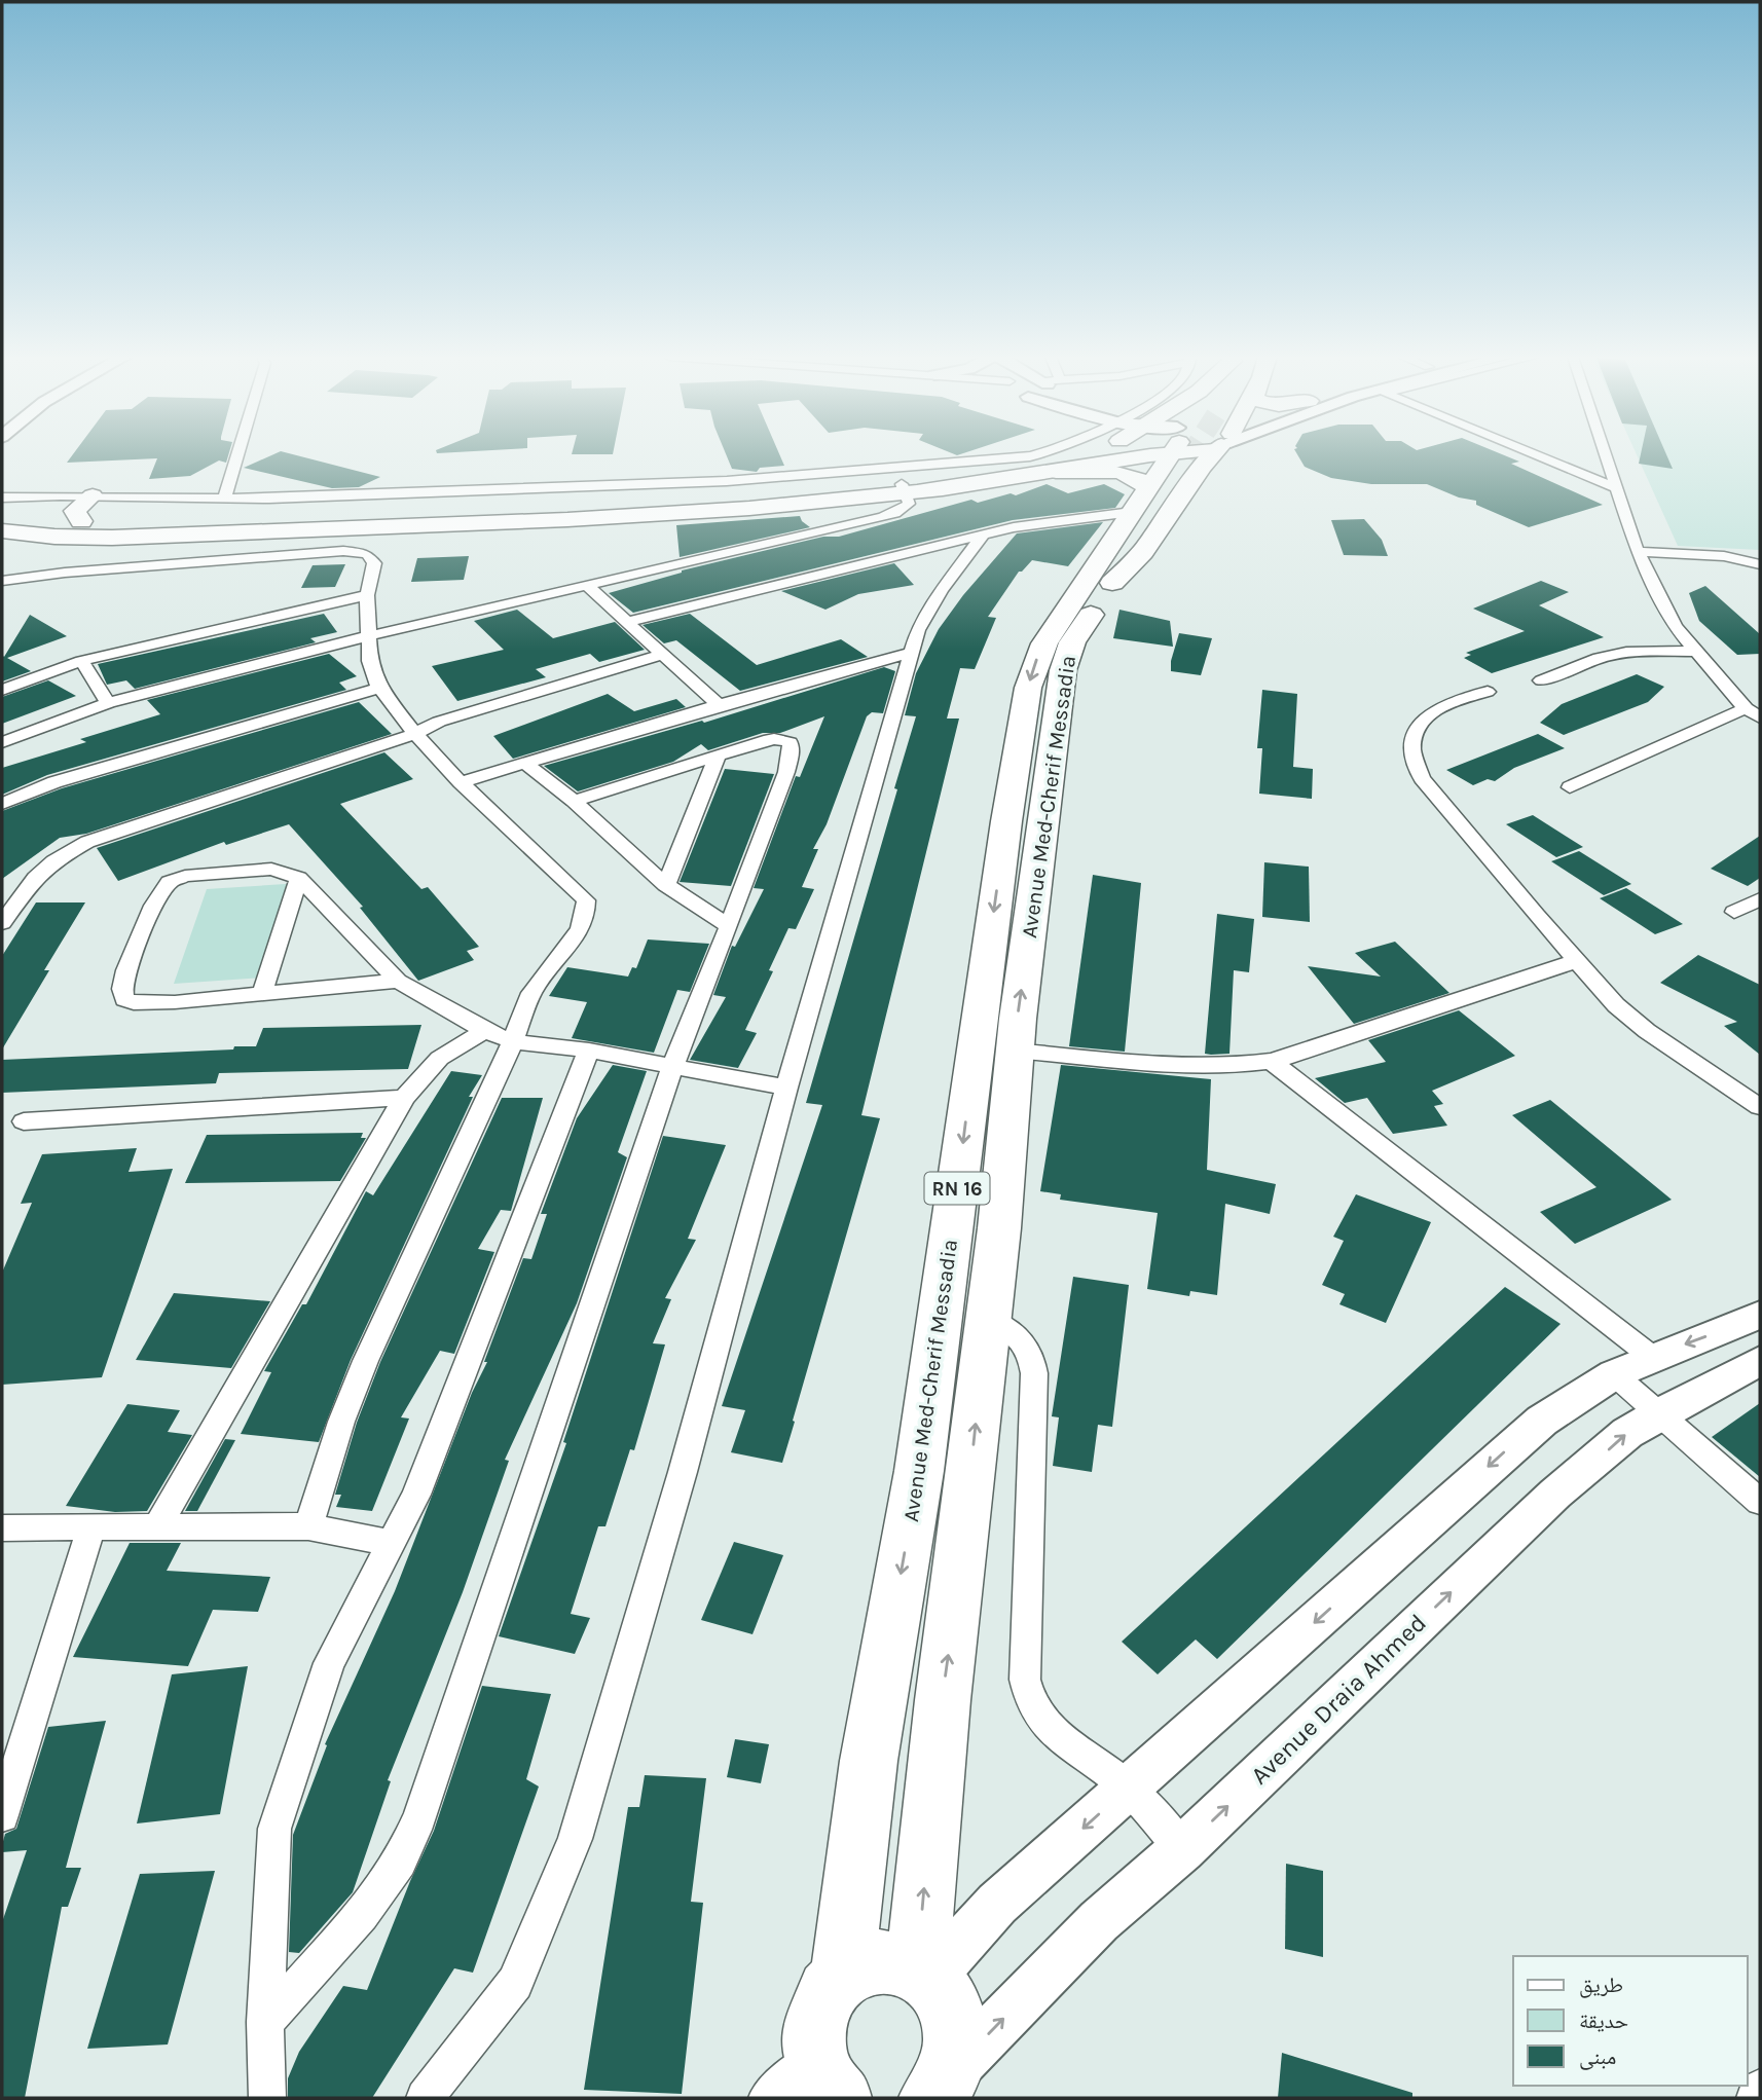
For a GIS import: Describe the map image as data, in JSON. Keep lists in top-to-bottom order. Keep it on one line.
{"streets":{"highway":["Avenue Med-Cherif Messadia","RN 16"],"street":["Avenue Draia Ahmed"]},"legend":["طريق","حديقة","مبنى"]}
